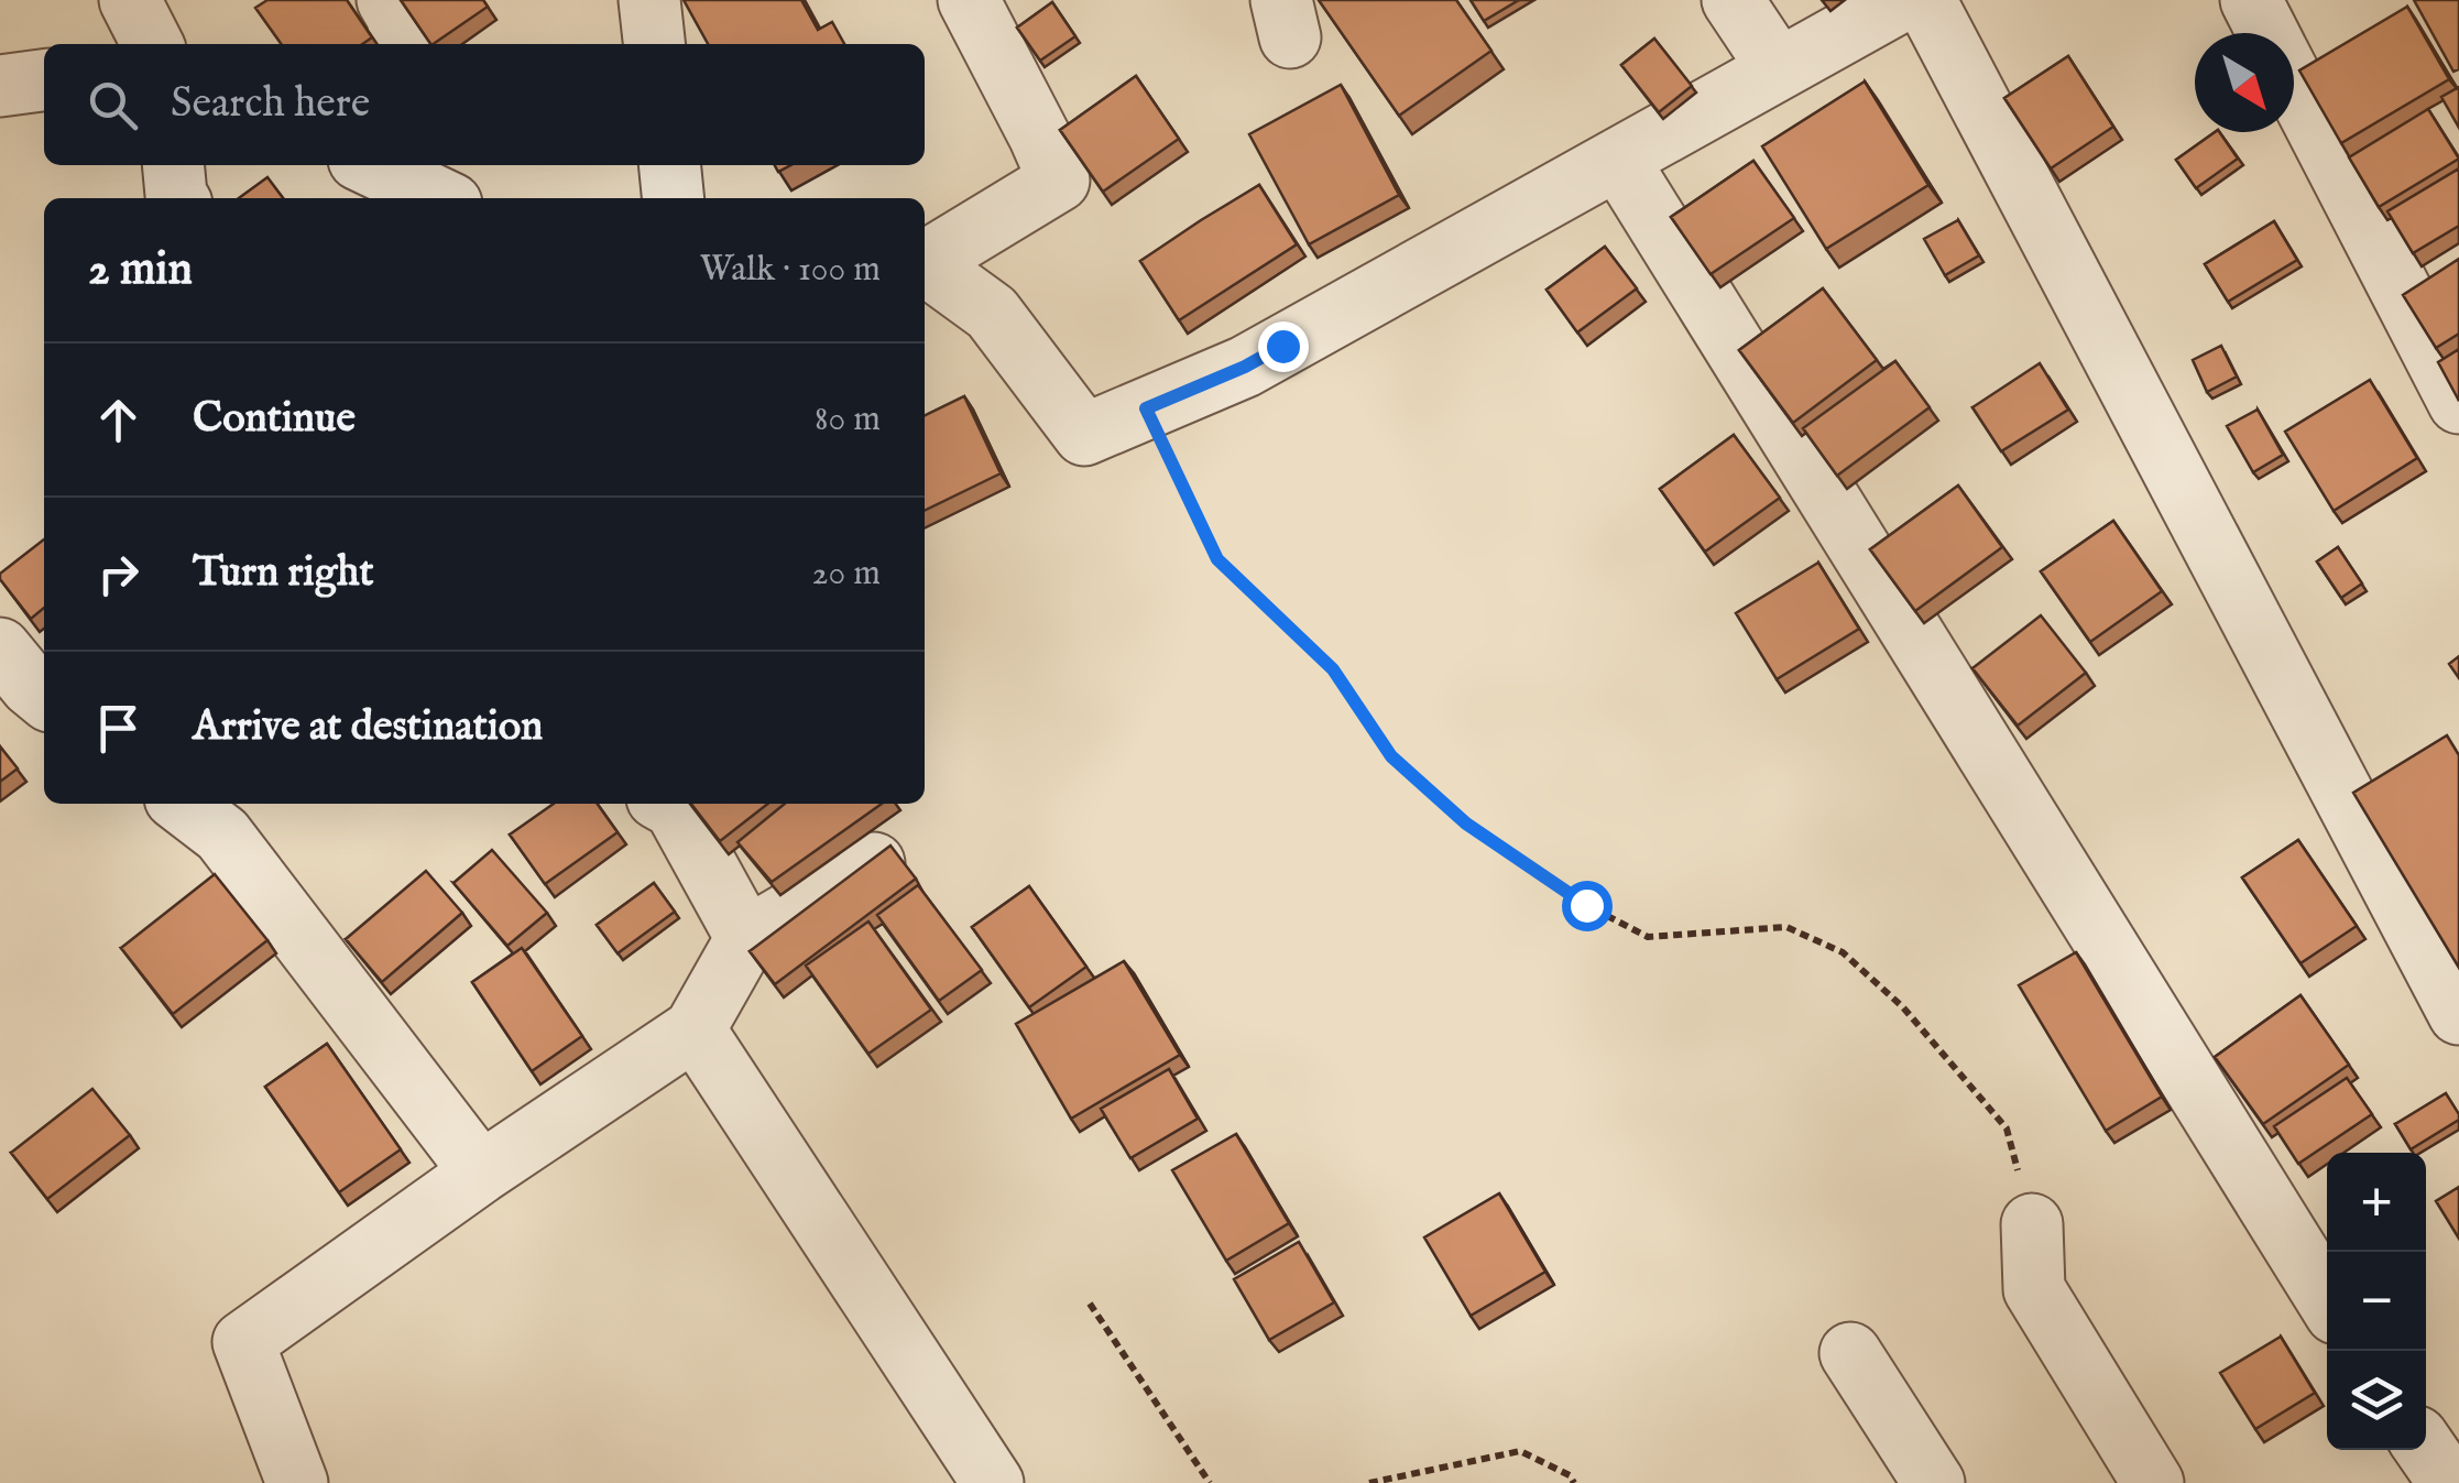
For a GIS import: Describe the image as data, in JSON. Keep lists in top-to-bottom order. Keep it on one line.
{"north":"bottom right","page":{"search":"Search here","heading":["2 min","Walk · 100 m"],"list":[["Continue","80 m"],["Turn right","20 m"],"Arrive at destination"],"map_buttons":["+","−"]}}
